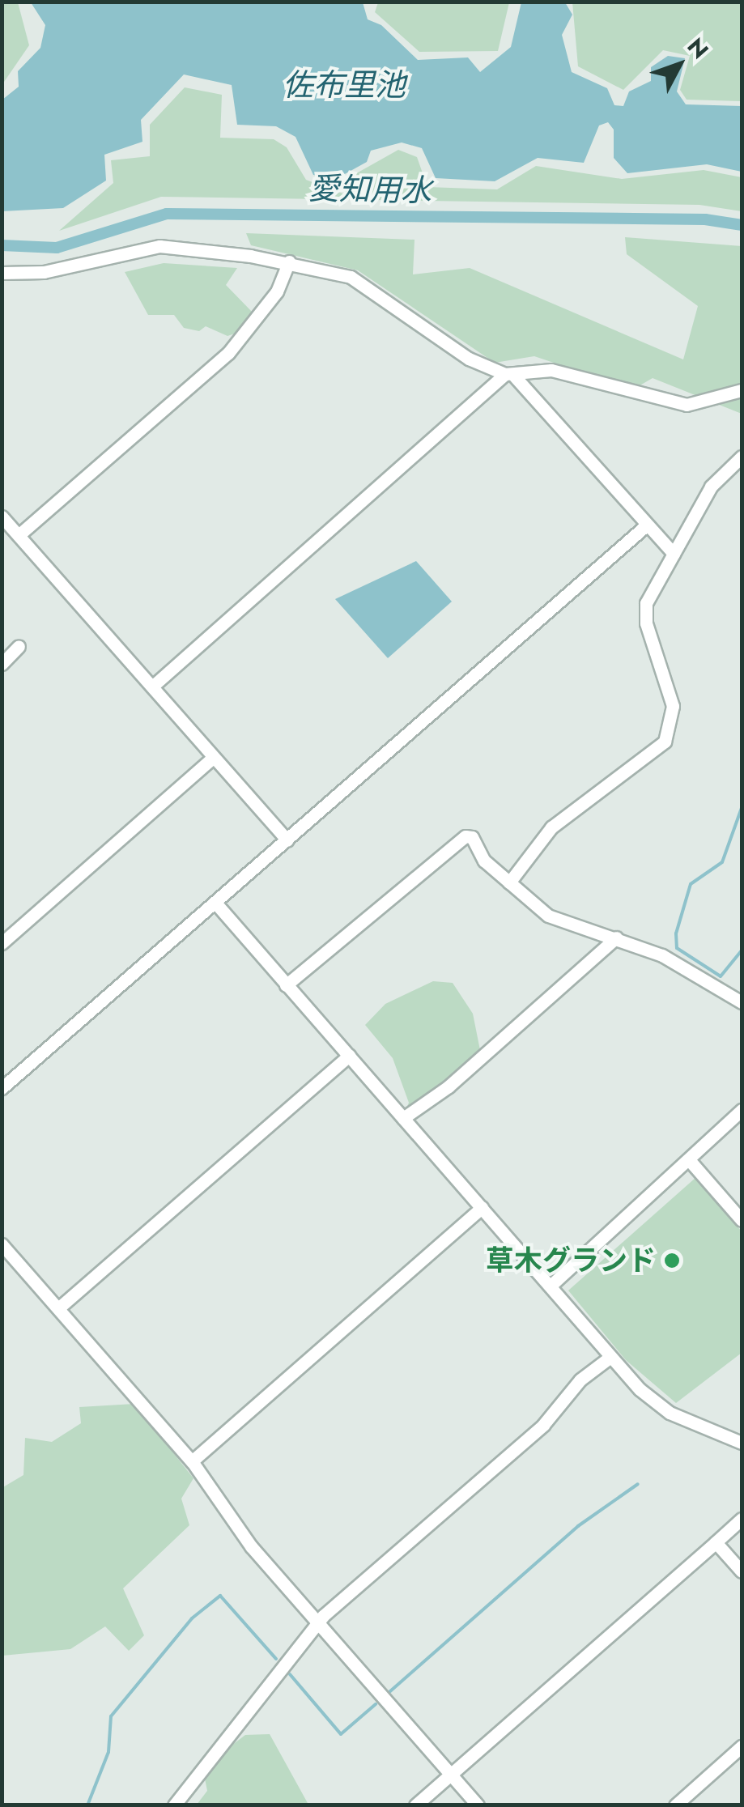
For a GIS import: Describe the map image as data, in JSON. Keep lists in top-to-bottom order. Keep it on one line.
{"water":["佐布里池","愛知用水"],"places":["草木グランド"],"north":"top right"}
